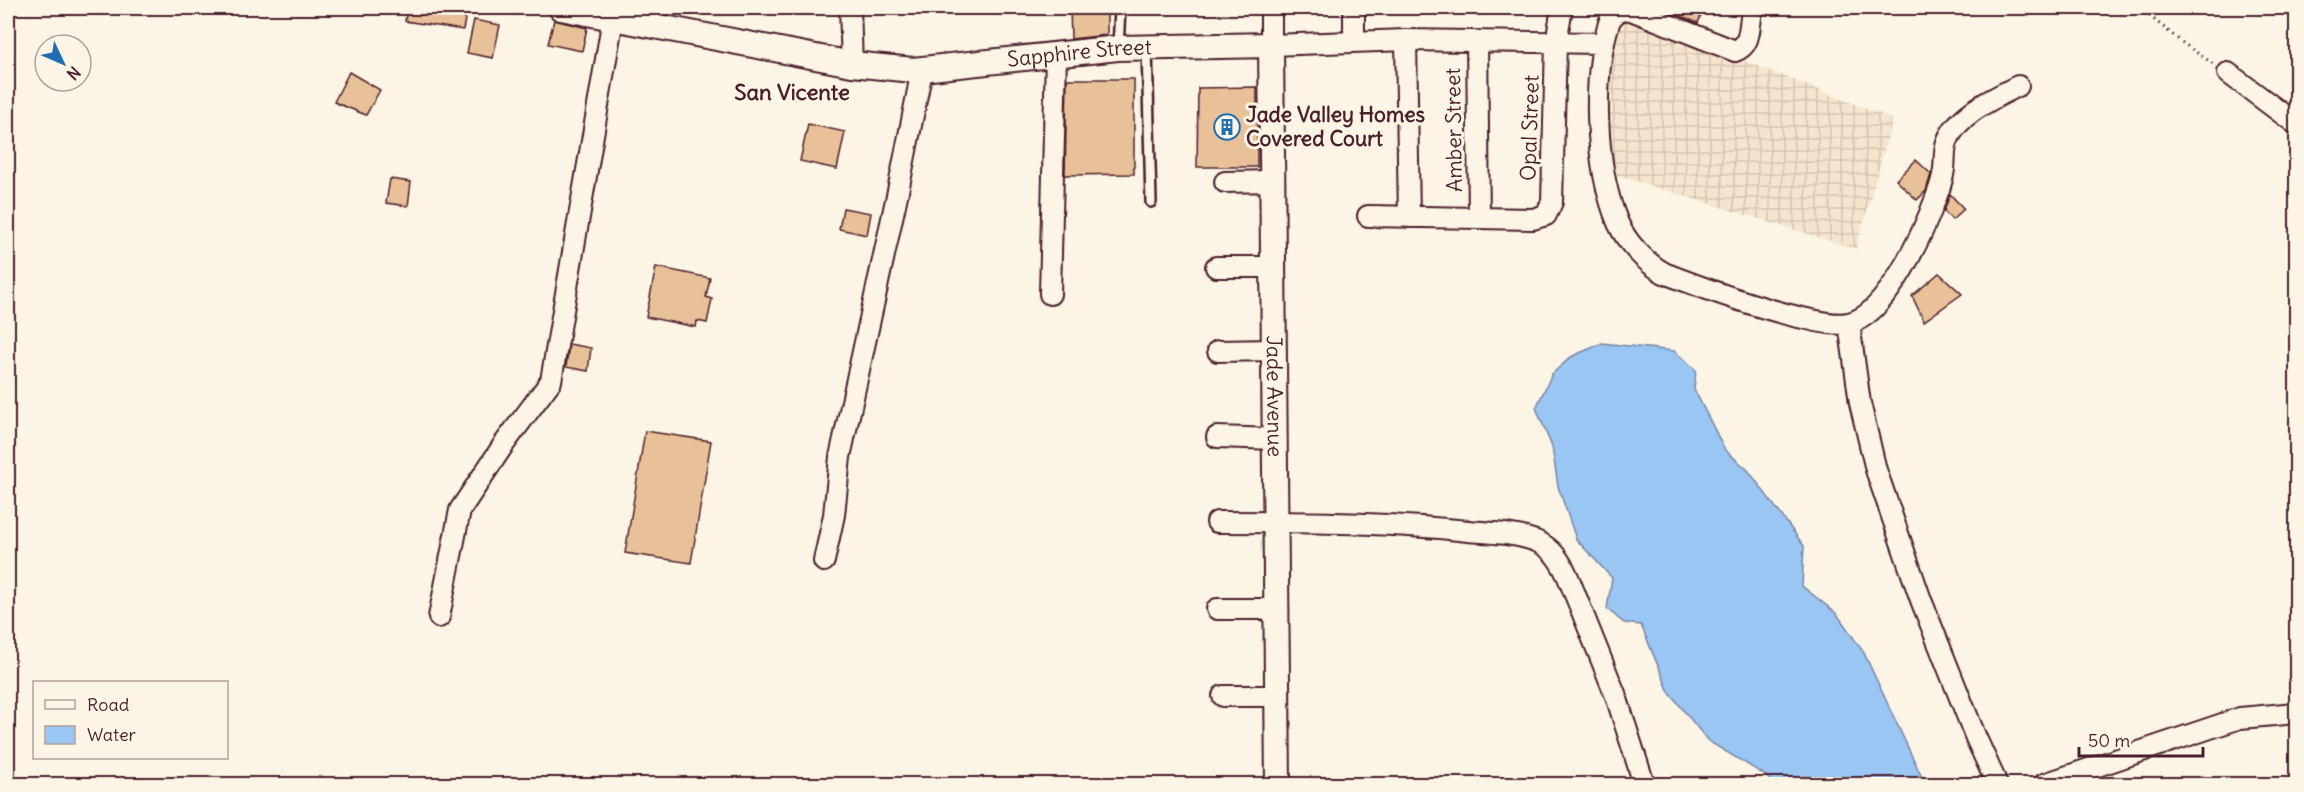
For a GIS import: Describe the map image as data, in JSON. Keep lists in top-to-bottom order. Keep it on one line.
{"streets":{"street":["Sapphire Street","Opal Street","Amber Street","Jade Avenue"]},"crossings":[["Sapphire Street","Opal Street"],["Sapphire Street","Amber Street"],["Sapphire Street","Jade Avenue"],["Opal Street","Amber Street"]],"districts":["San Vicente"],"places":{"building":["Jade Valley Homes Covered Court"]},"legend":["Road","Water"],"scale_bar":"50 m","north":"bottom right"}
